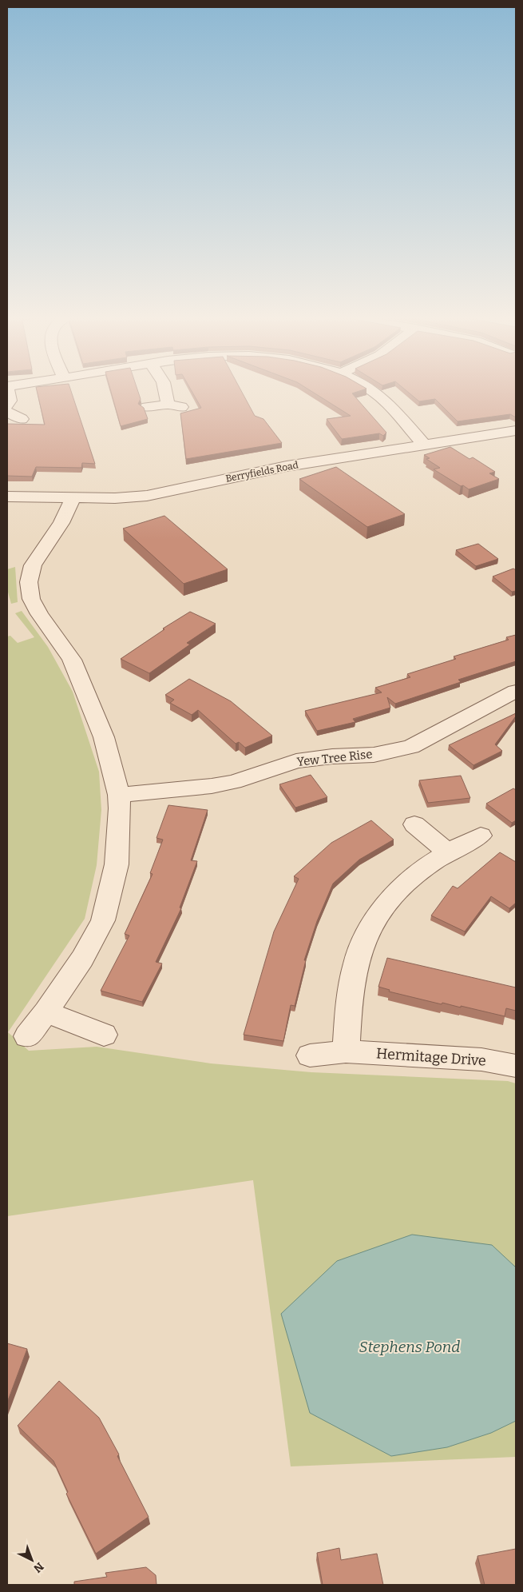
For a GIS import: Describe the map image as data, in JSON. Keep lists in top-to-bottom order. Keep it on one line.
{"streets":{"street":["Berryfields Road","Yew Tree Rise","Hermitage Drive"]},"water":["Stephens Pond"],"north":"bottom right"}
